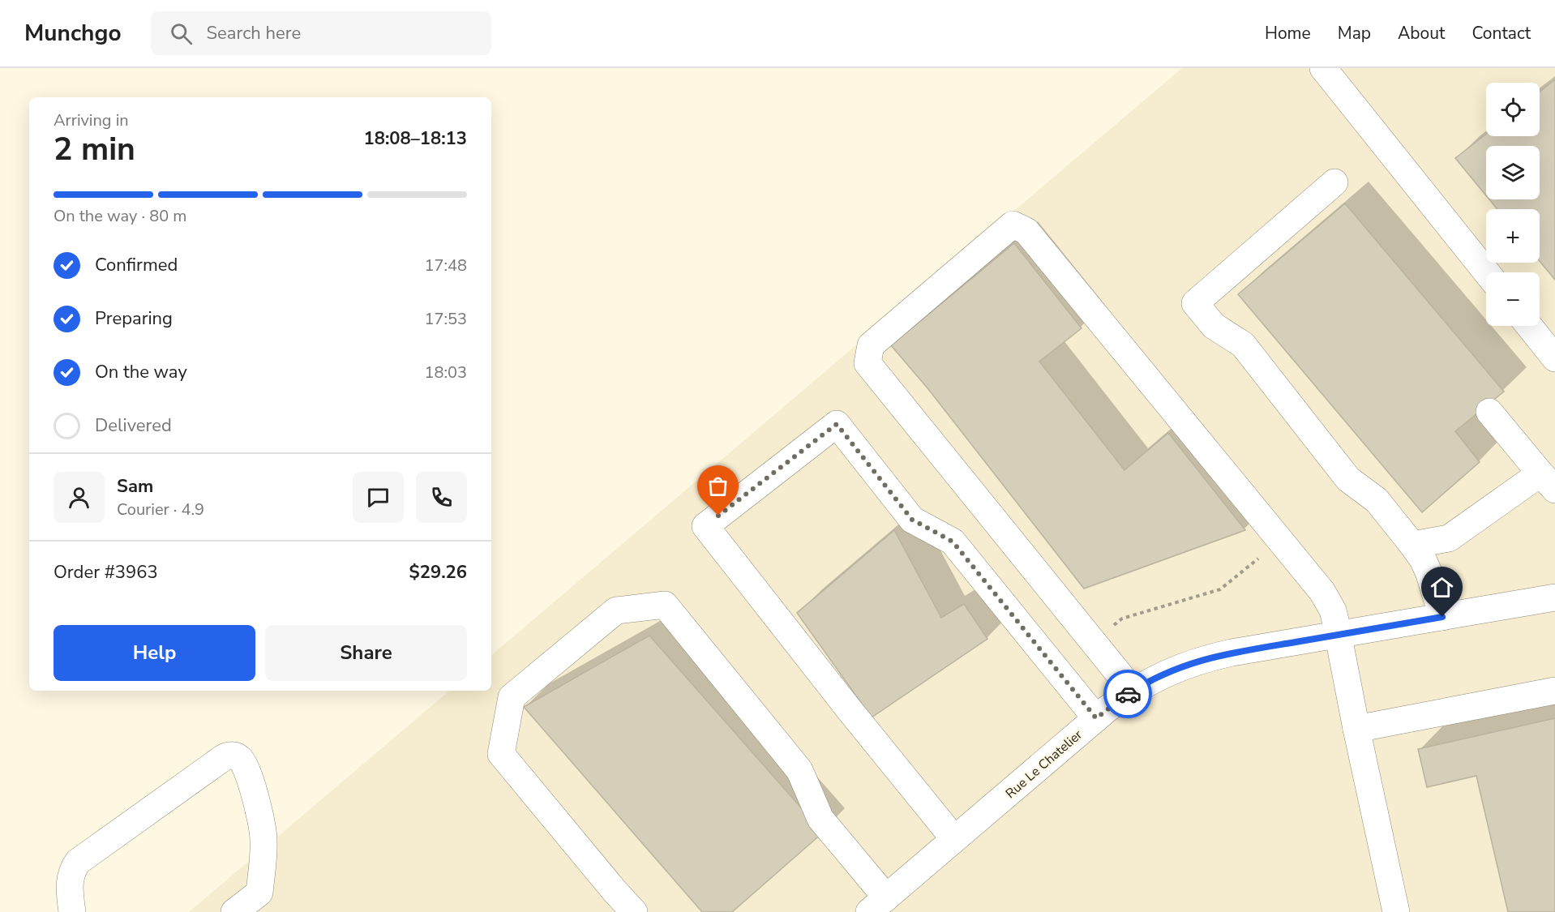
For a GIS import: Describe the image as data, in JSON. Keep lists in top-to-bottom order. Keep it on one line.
{"streets":{"street":["Rue Le Chatelier"]},"page":{"header":"Munchgo","search":"Search here","nav":["Home","Map","About","Contact"],"map_buttons":["+","−"],"heading":["2 min","Arriving in","18:08–18:13"],"panel":["Sam","Courier · 4.9","Order #3963","$29.26"],"bar":"On the way · 80 m","list":[["Confirmed","17:48"],["Preparing","17:53"],["On the way","18:03"],"Delivered"],"buttons":["Help","Share"]}}
